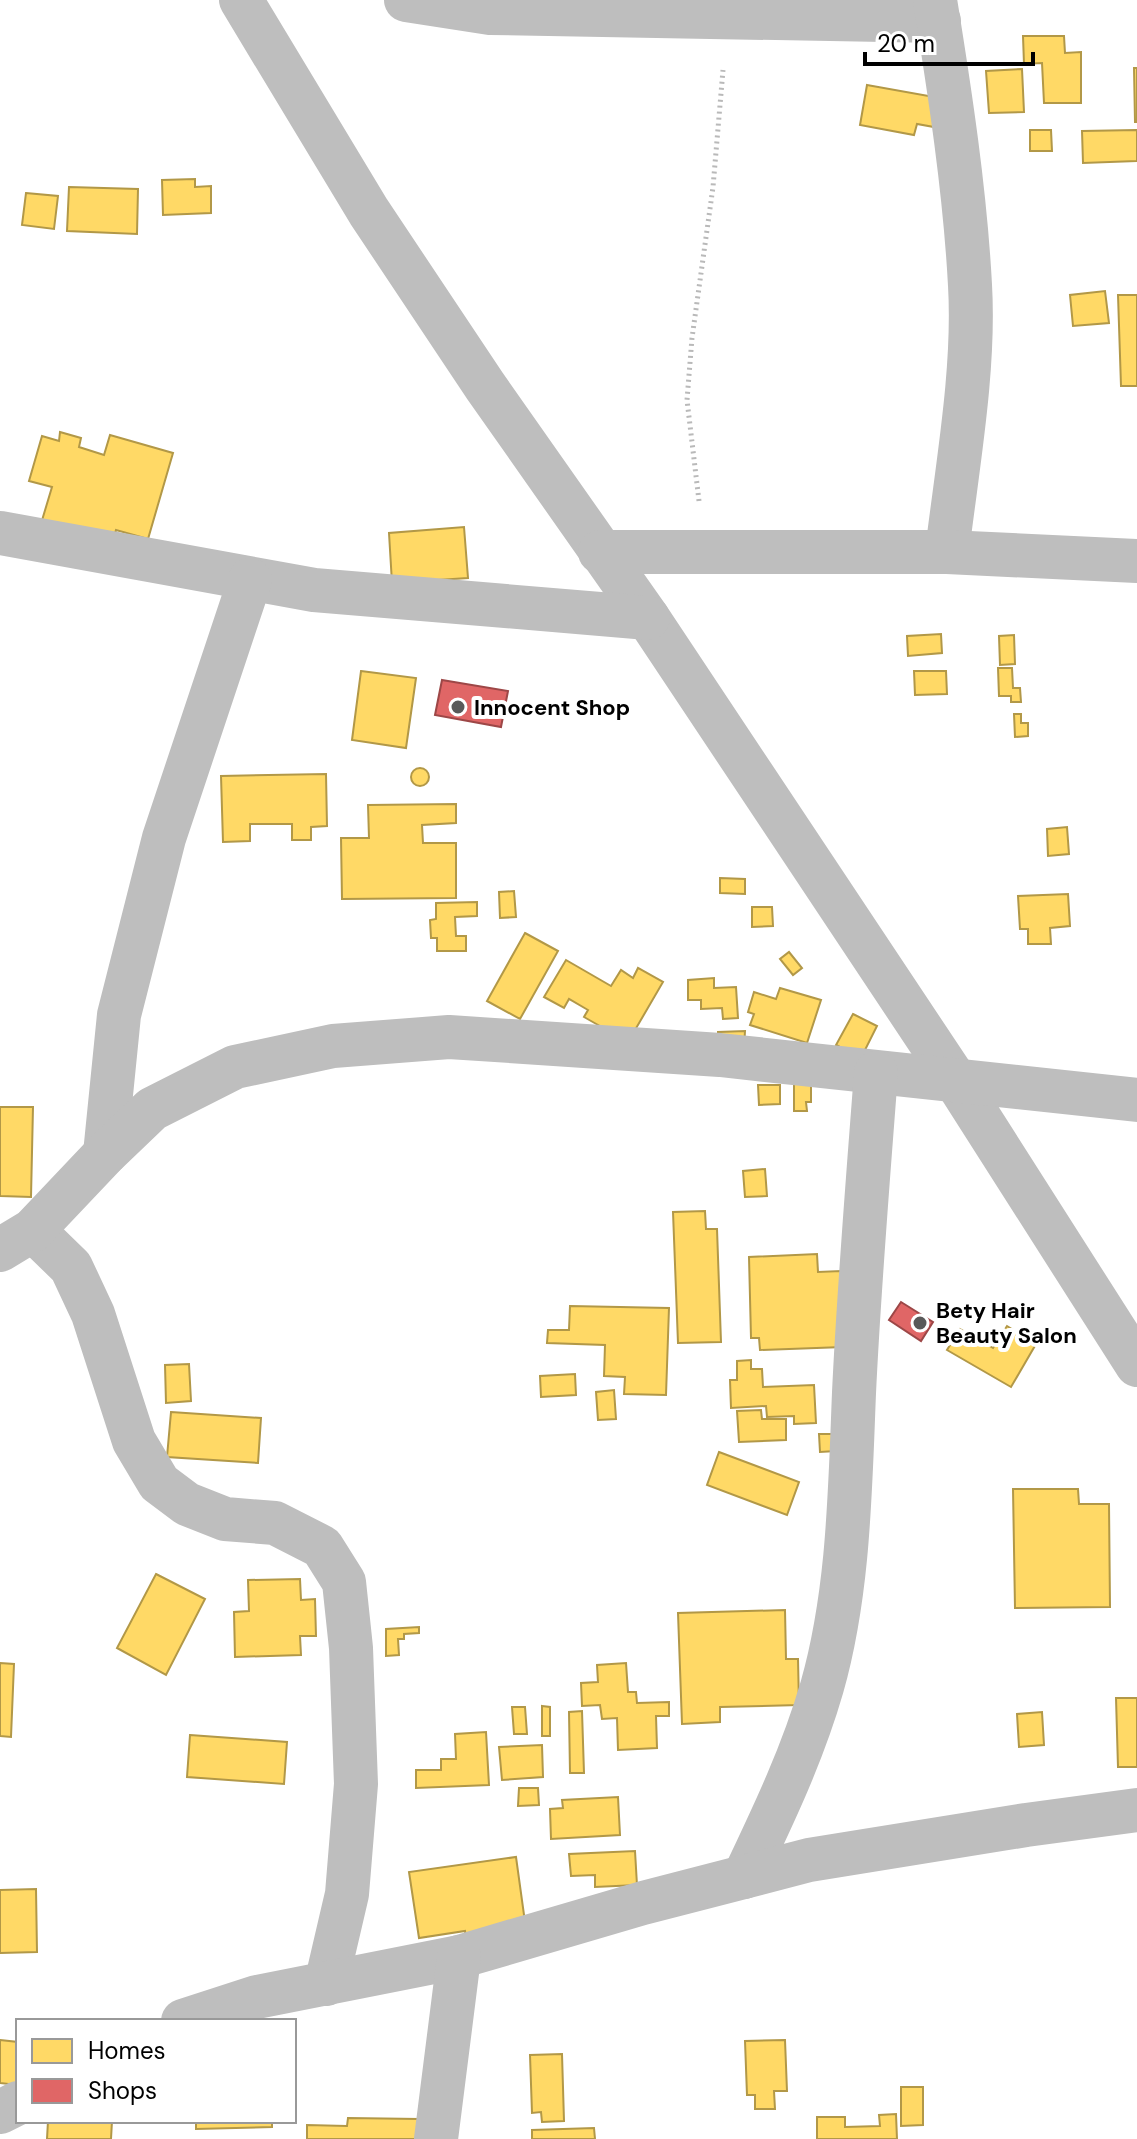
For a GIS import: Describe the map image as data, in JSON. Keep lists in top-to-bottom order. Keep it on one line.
{"places":["Innocent Shop","Bety Hair Beauty Salon"],"legend":["Homes","Shops"],"scale_bar":"20 m"}
